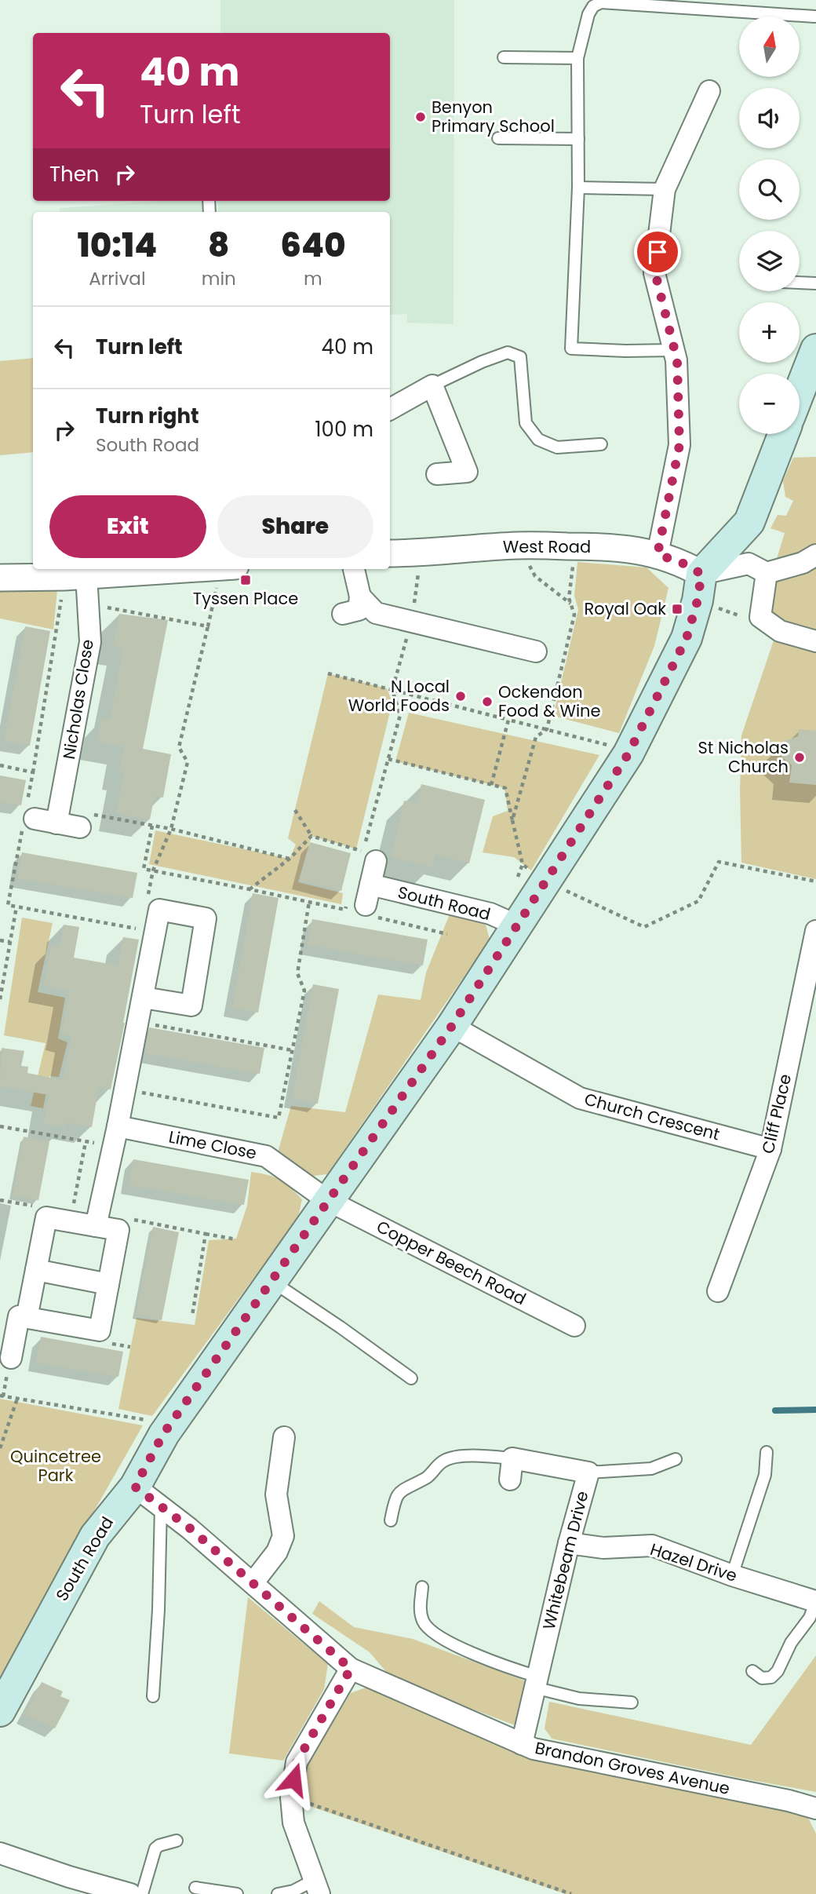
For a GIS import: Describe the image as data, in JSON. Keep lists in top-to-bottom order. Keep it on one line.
{"streets":{"main road":["South Road"],"street":["West Road","Nicholas Close","Cliff Place","Church Crescent","Lime Close","Copper Beech Road","Whitebeam Drive","Hazel Drive","Brandon Groves Avenue"]},"crossings":[["West Road","South Road"],["South Road","Church Crescent"],["South Road","Lime Close"],["South Road","Copper Beech Road"],["South Road","Brandon Groves Avenue"],["Cliff Place","Church Crescent"],["Lime Close","Copper Beech Road"],["Whitebeam Drive","Hazel Drive"],["Whitebeam Drive","Brandon Groves Avenue"]],"parks":["Quincetree Park"],"places":{"other":["Benyon Primary School","N Local World Foods","Ockendon Food & Wine","St Nicholas Church"],"transit":["Tyssen Place","Royal Oak"]},"north":"top","page":{"map_buttons":["+","−"],"turn":["40 m","Turn left"],"then":"Then","eta":["10:14","Arrival","8","min","640","m"],"list":[{"name":"Turn left","value":"40 m"},{"name":"Turn right","note":"South Road","value":"100 m"}],"buttons":["Exit","Share"]}}
